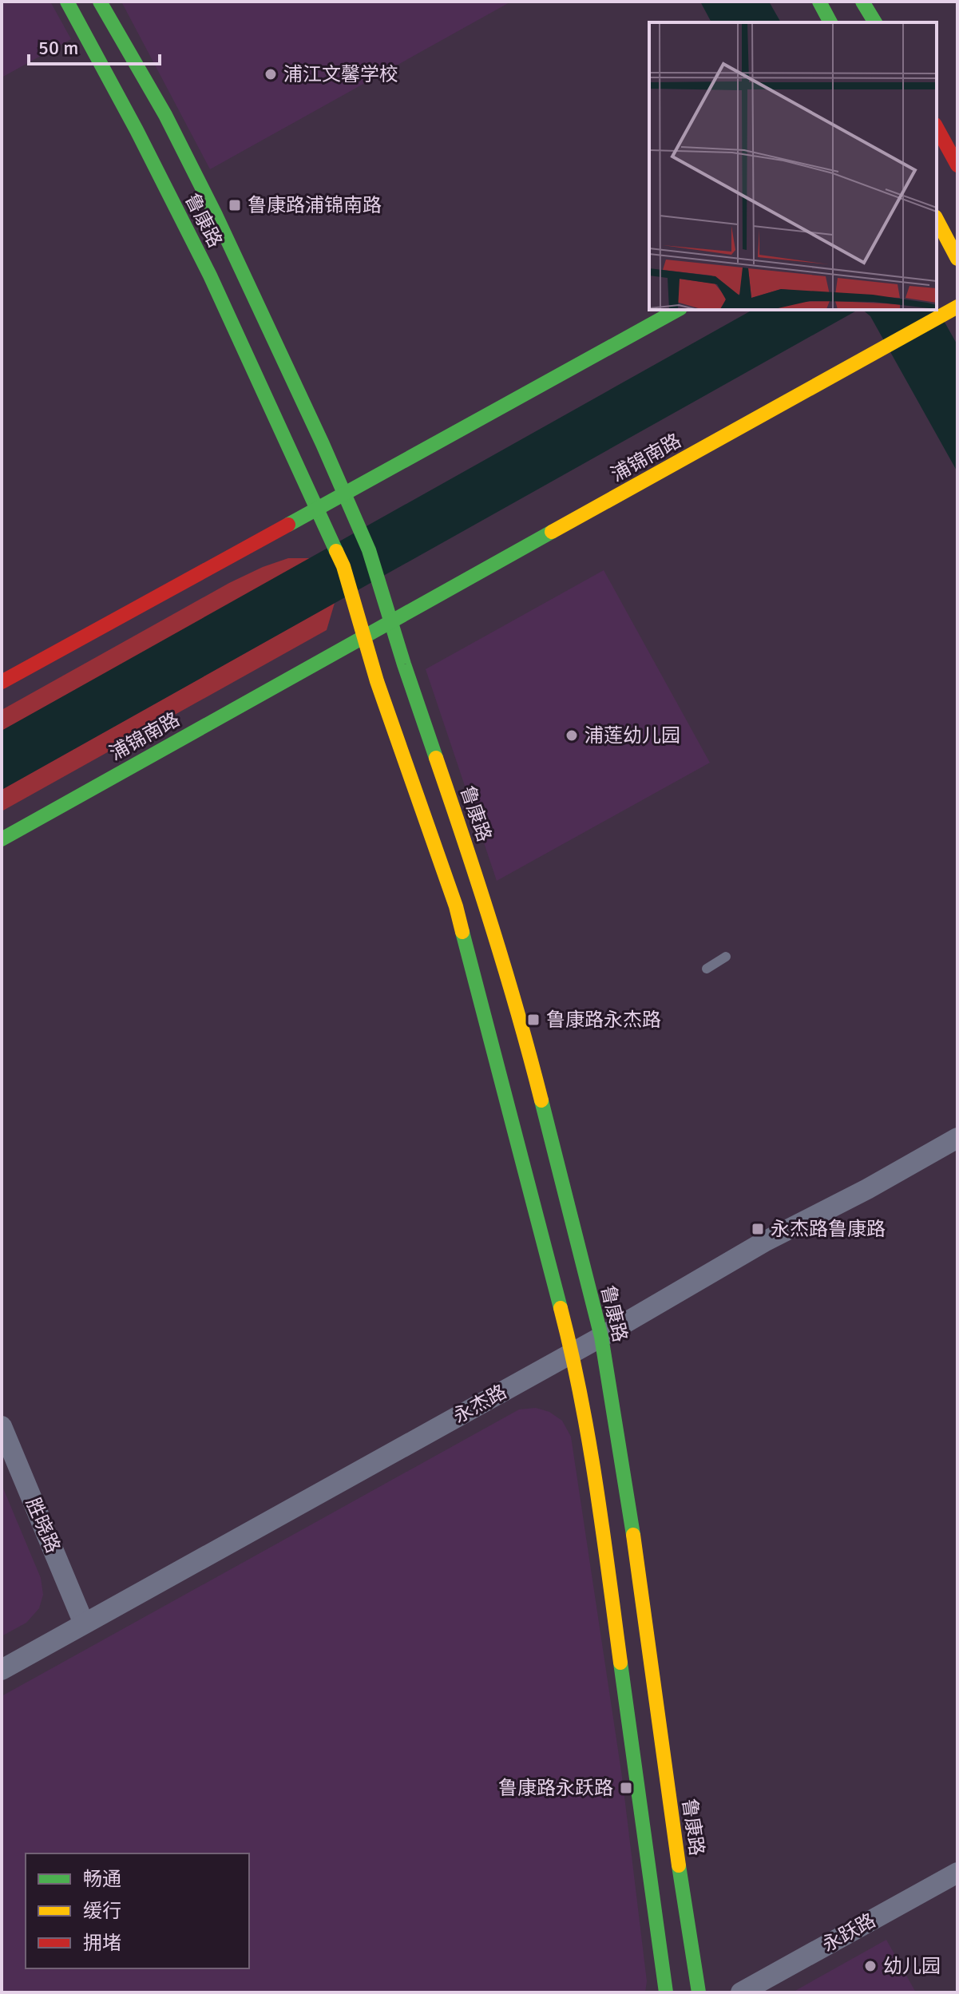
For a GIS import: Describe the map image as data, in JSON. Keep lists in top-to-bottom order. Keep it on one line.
{"streets":{"street":["鲁康路","浦锦南路","永杰路","胜晓路","永跃路"]},"crossings":[["鲁康路","浦锦南路"],["鲁康路","永杰路"],["永杰路","胜晓路"]],"places":{"other":["浦江文馨学校","浦莲幼儿园","幼儿园"],"transit":["鲁康路浦锦南路","鲁康路永杰路","永杰路鲁康路","鲁康路永跃路"]},"legend":["畅通","缓行","拥堵"],"scale_bar":"50 m"}
